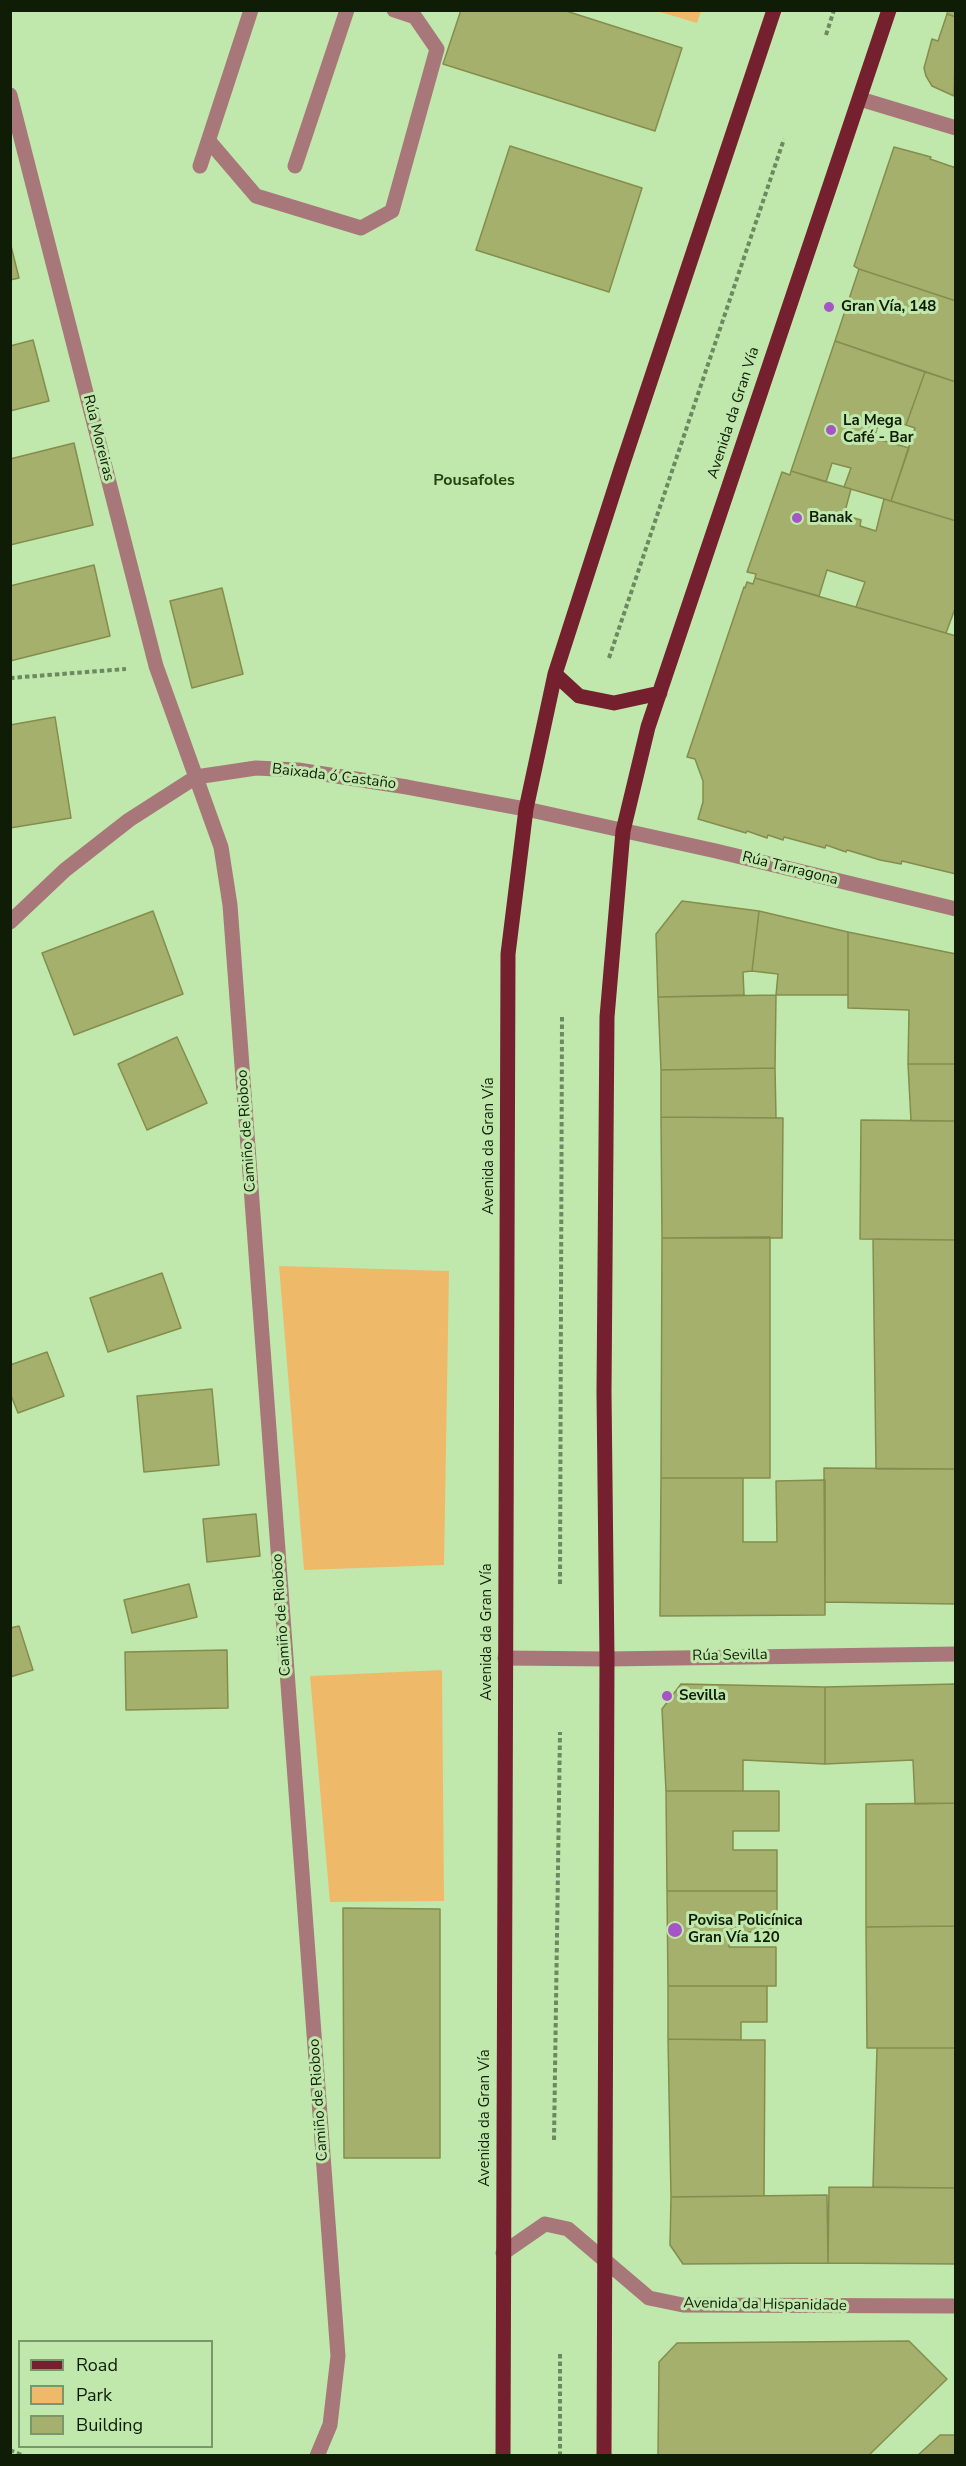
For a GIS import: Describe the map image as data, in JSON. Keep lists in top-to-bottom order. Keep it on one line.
{"streets":{"main road":["Avenida da Gran Vía"],"street":["Rúa Moreiras","Baixada ó Castaño","Rúa Tarragona","Camiño de Rioboo","Rúa Sevilla","Avenida da Hispanidade"]},"crossings":[["Avenida da Gran Vía","Baixada ó Castaño"],["Avenida da Gran Vía","Rúa Tarragona"],["Avenida da Gran Vía","Rúa Sevilla"],["Avenida da Gran Vía","Avenida da Hispanidade"],["Rúa Moreiras","Baixada ó Castaño"],["Rúa Moreiras","Camiño de Rioboo"],["Baixada ó Castaño","Camiño de Rioboo"]],"districts":["Pousafoles"],"places":["Gran Vía, 148","La Mega Café - Bar","Banak","Sevilla","Povisa Policínica Gran Vía 120"],"legend":["Road","Park","Building"]}
